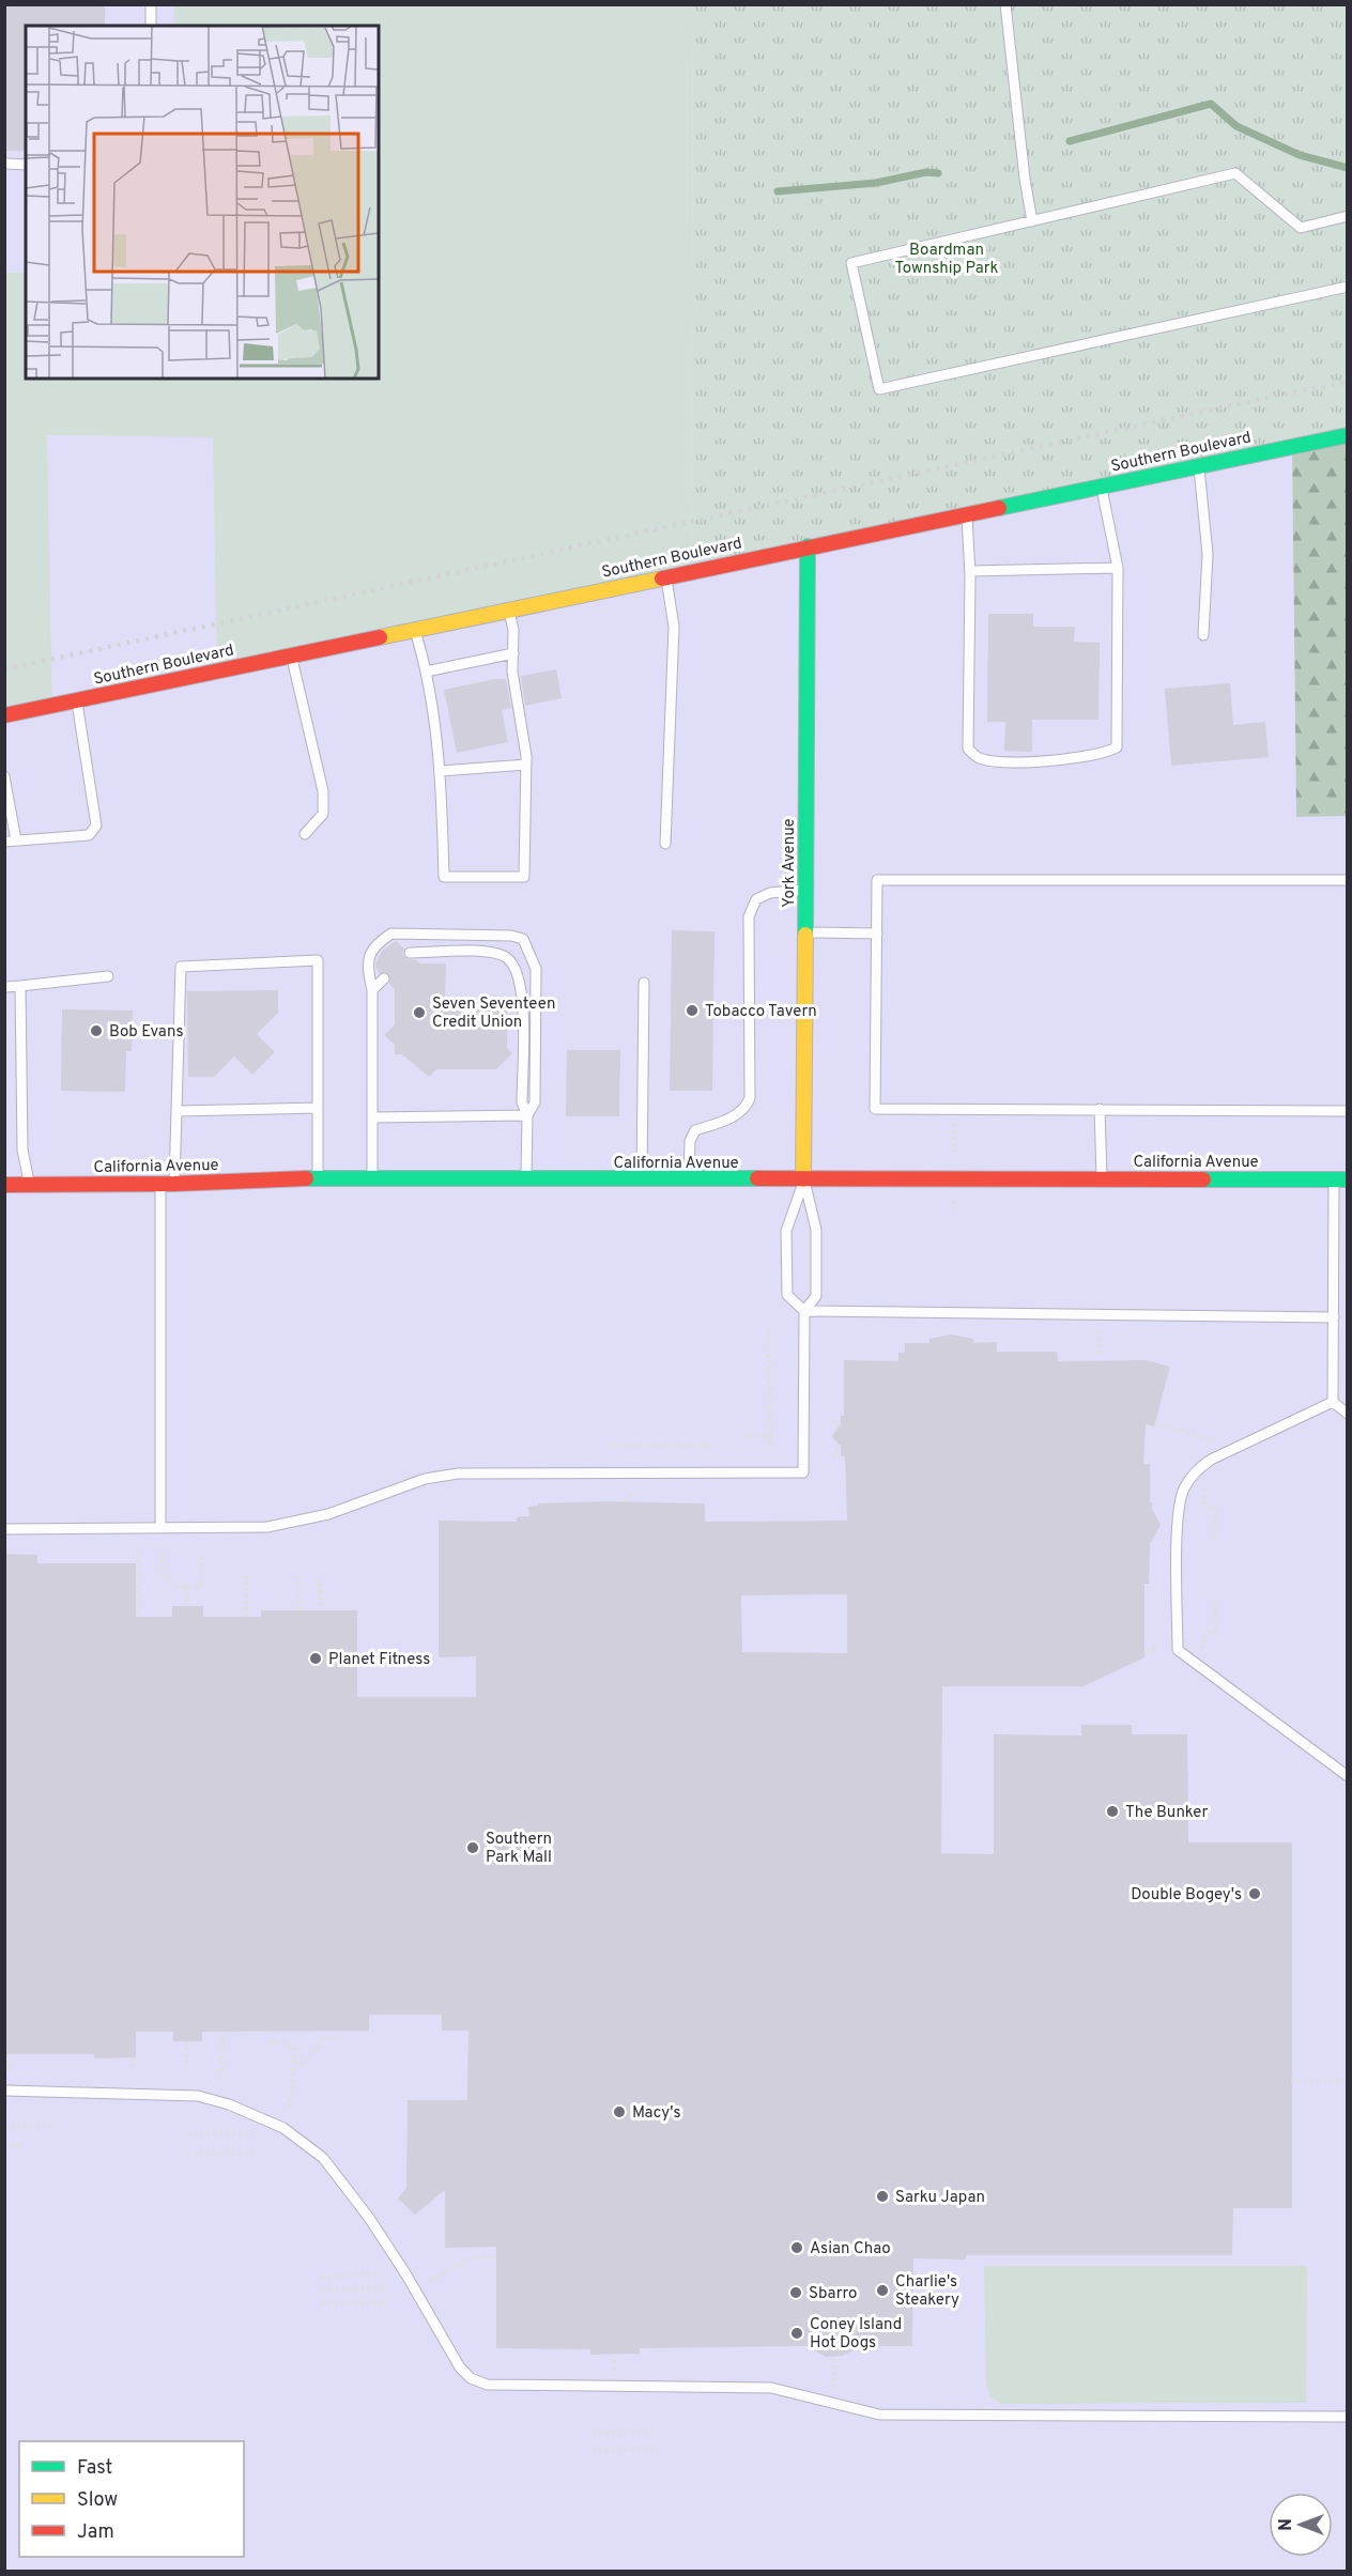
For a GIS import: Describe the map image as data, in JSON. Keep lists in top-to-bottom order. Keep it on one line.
{"streets":{"street":["Southern Boulevard","York Avenue","California Avenue"]},"crossings":[["Southern Boulevard","York Avenue"],["York Avenue","California Avenue"]],"parks":["Boardman Township Park"],"places":["Tobacco Tavern","Seven Seventeen Credit Union","Bob Evans","Planet Fitness","The Bunker","Southern Park Mall","Double Bogey's","Macy's","Sarku Japan","Asian Chao","Charlie's Steakery","Sbarro","Coney Island Hot Dogs"],"legend":["Fast","Slow","Jam"],"north":"left"}
